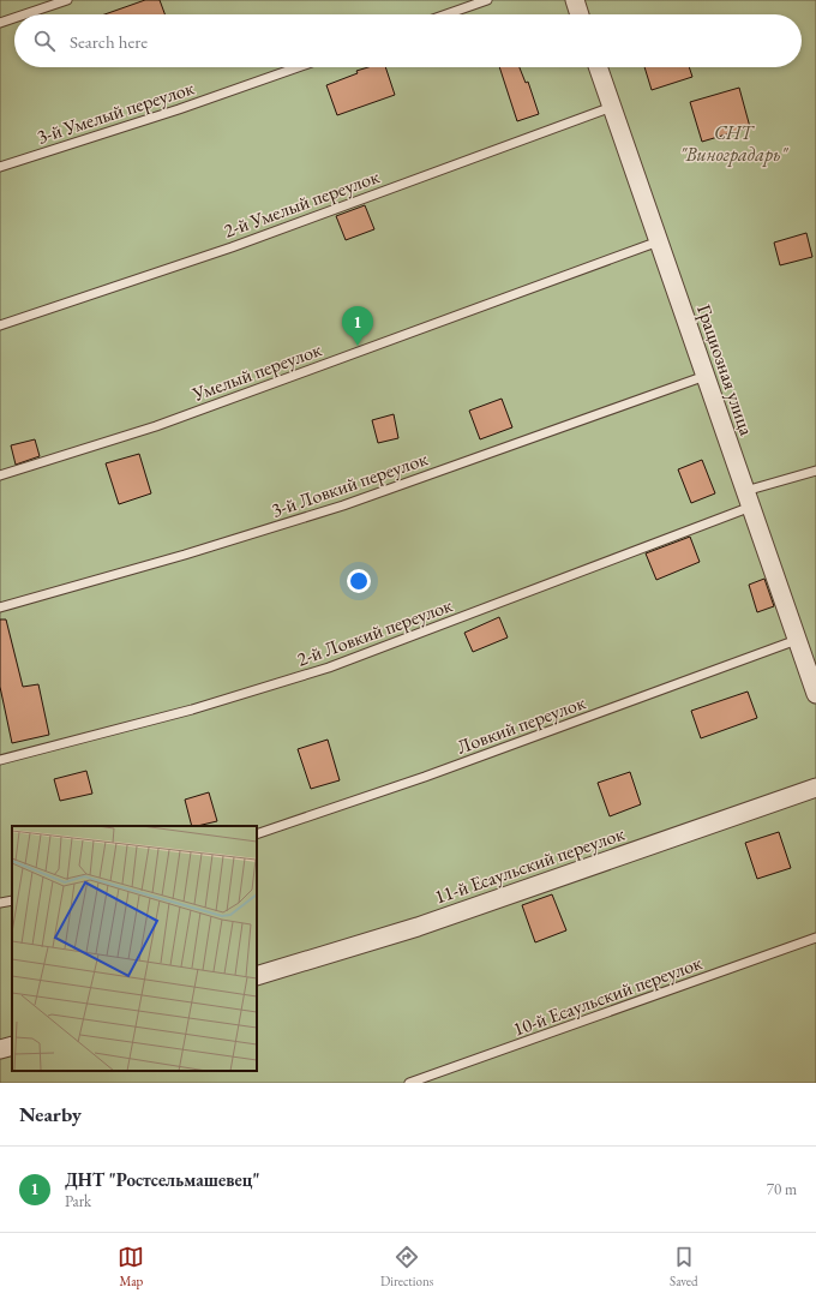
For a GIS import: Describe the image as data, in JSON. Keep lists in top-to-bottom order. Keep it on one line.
{"streets":{"street":["Грациозная улица","11-й Есаульский переулок"],"lane":["3-й Умелый переулок","2-й Умелый переулок","Умелый переулок","3-й Ловкий переулок","2-й Ловкий переулок","Ловкий переулок","10-й Есаульский переулок"]},"crossings":[["2-й Умелый переулок","Грациозная улица"],["Грациозная улица","Умелый переулок"],["Грациозная улица","3-й Ловкий переулок"],["Грациозная улица","2-й Ловкий переулок"],["Грациозная улица","Ловкий переулок"]],"parks":["СНТ \"Виноградарь\""],"page":{"search":"Search here","pins":"1","heading":"Nearby","list":[{"mark":"1","name":"ДНТ \"Ростсельмашевец\"","note":"Park","value":"70 m"}],"nav":["Map","Directions","Saved"]}}
